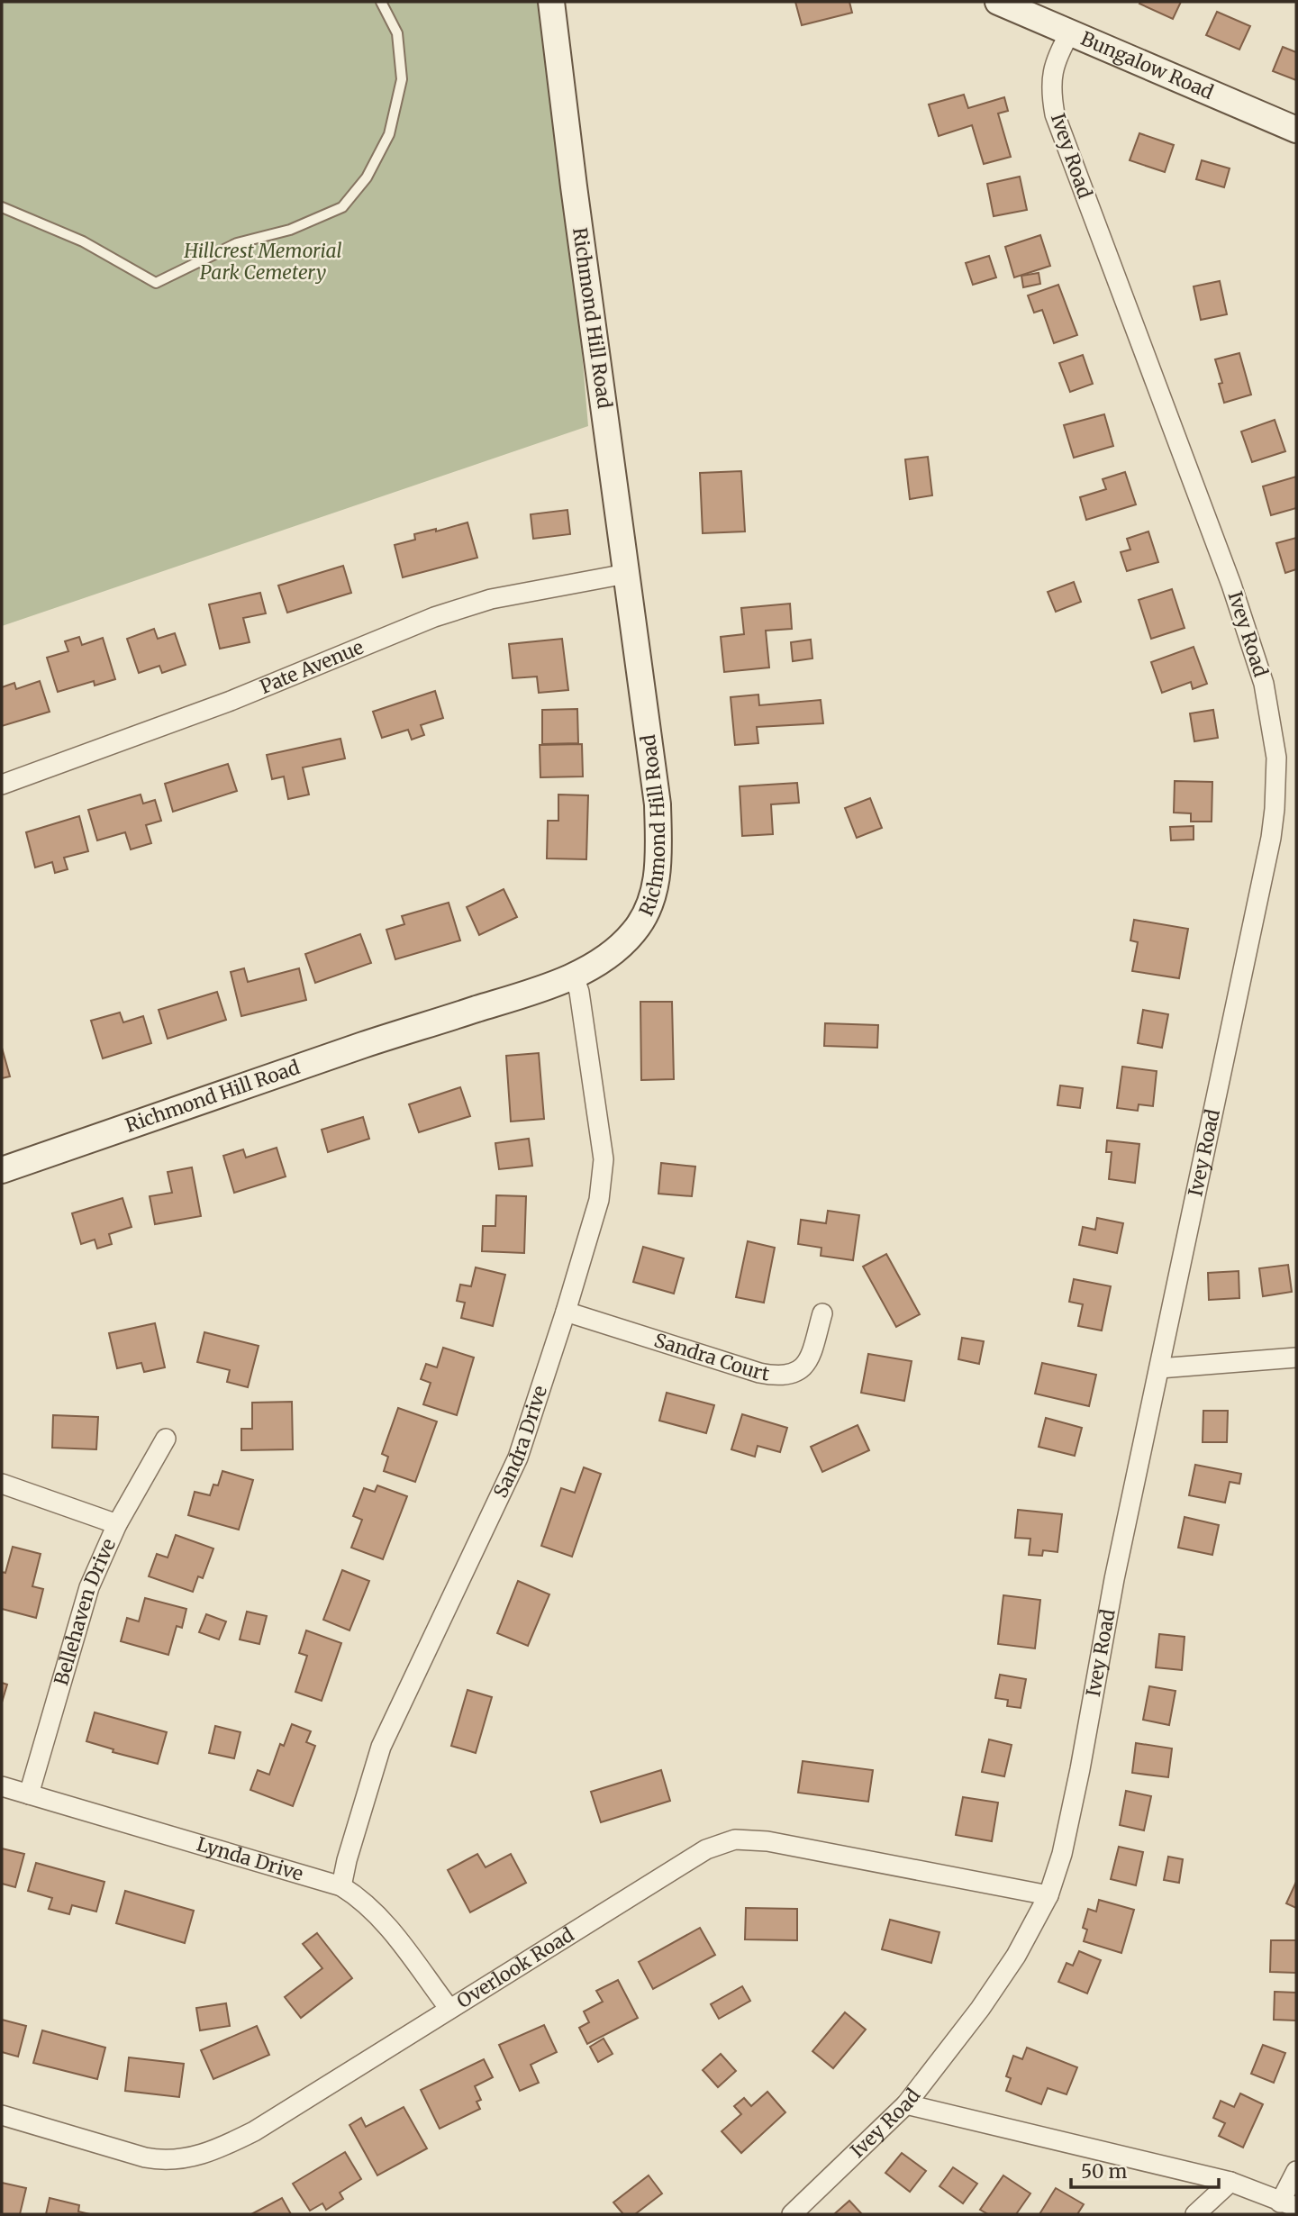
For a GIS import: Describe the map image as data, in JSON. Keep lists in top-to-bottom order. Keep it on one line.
{"streets":{"street":["Bungalow Road","Ivey Road","Richmond Hill Road","Pate Avenue","Sandra Court","Sandra Drive","Bellehaven Drive","Lynda Drive","Overlook Road"]},"crossings":[["Bungalow Road","Ivey Road"],["Ivey Road","Overlook Road"],["Richmond Hill Road","Pate Avenue"],["Richmond Hill Road","Sandra Drive"],["Sandra Court","Sandra Drive"],["Sandra Drive","Lynda Drive"],["Bellehaven Drive","Lynda Drive"],["Lynda Drive","Overlook Road"]],"parks":["Hillcrest Memorial Park Cemetery"],"scale_bar":"50 m"}
